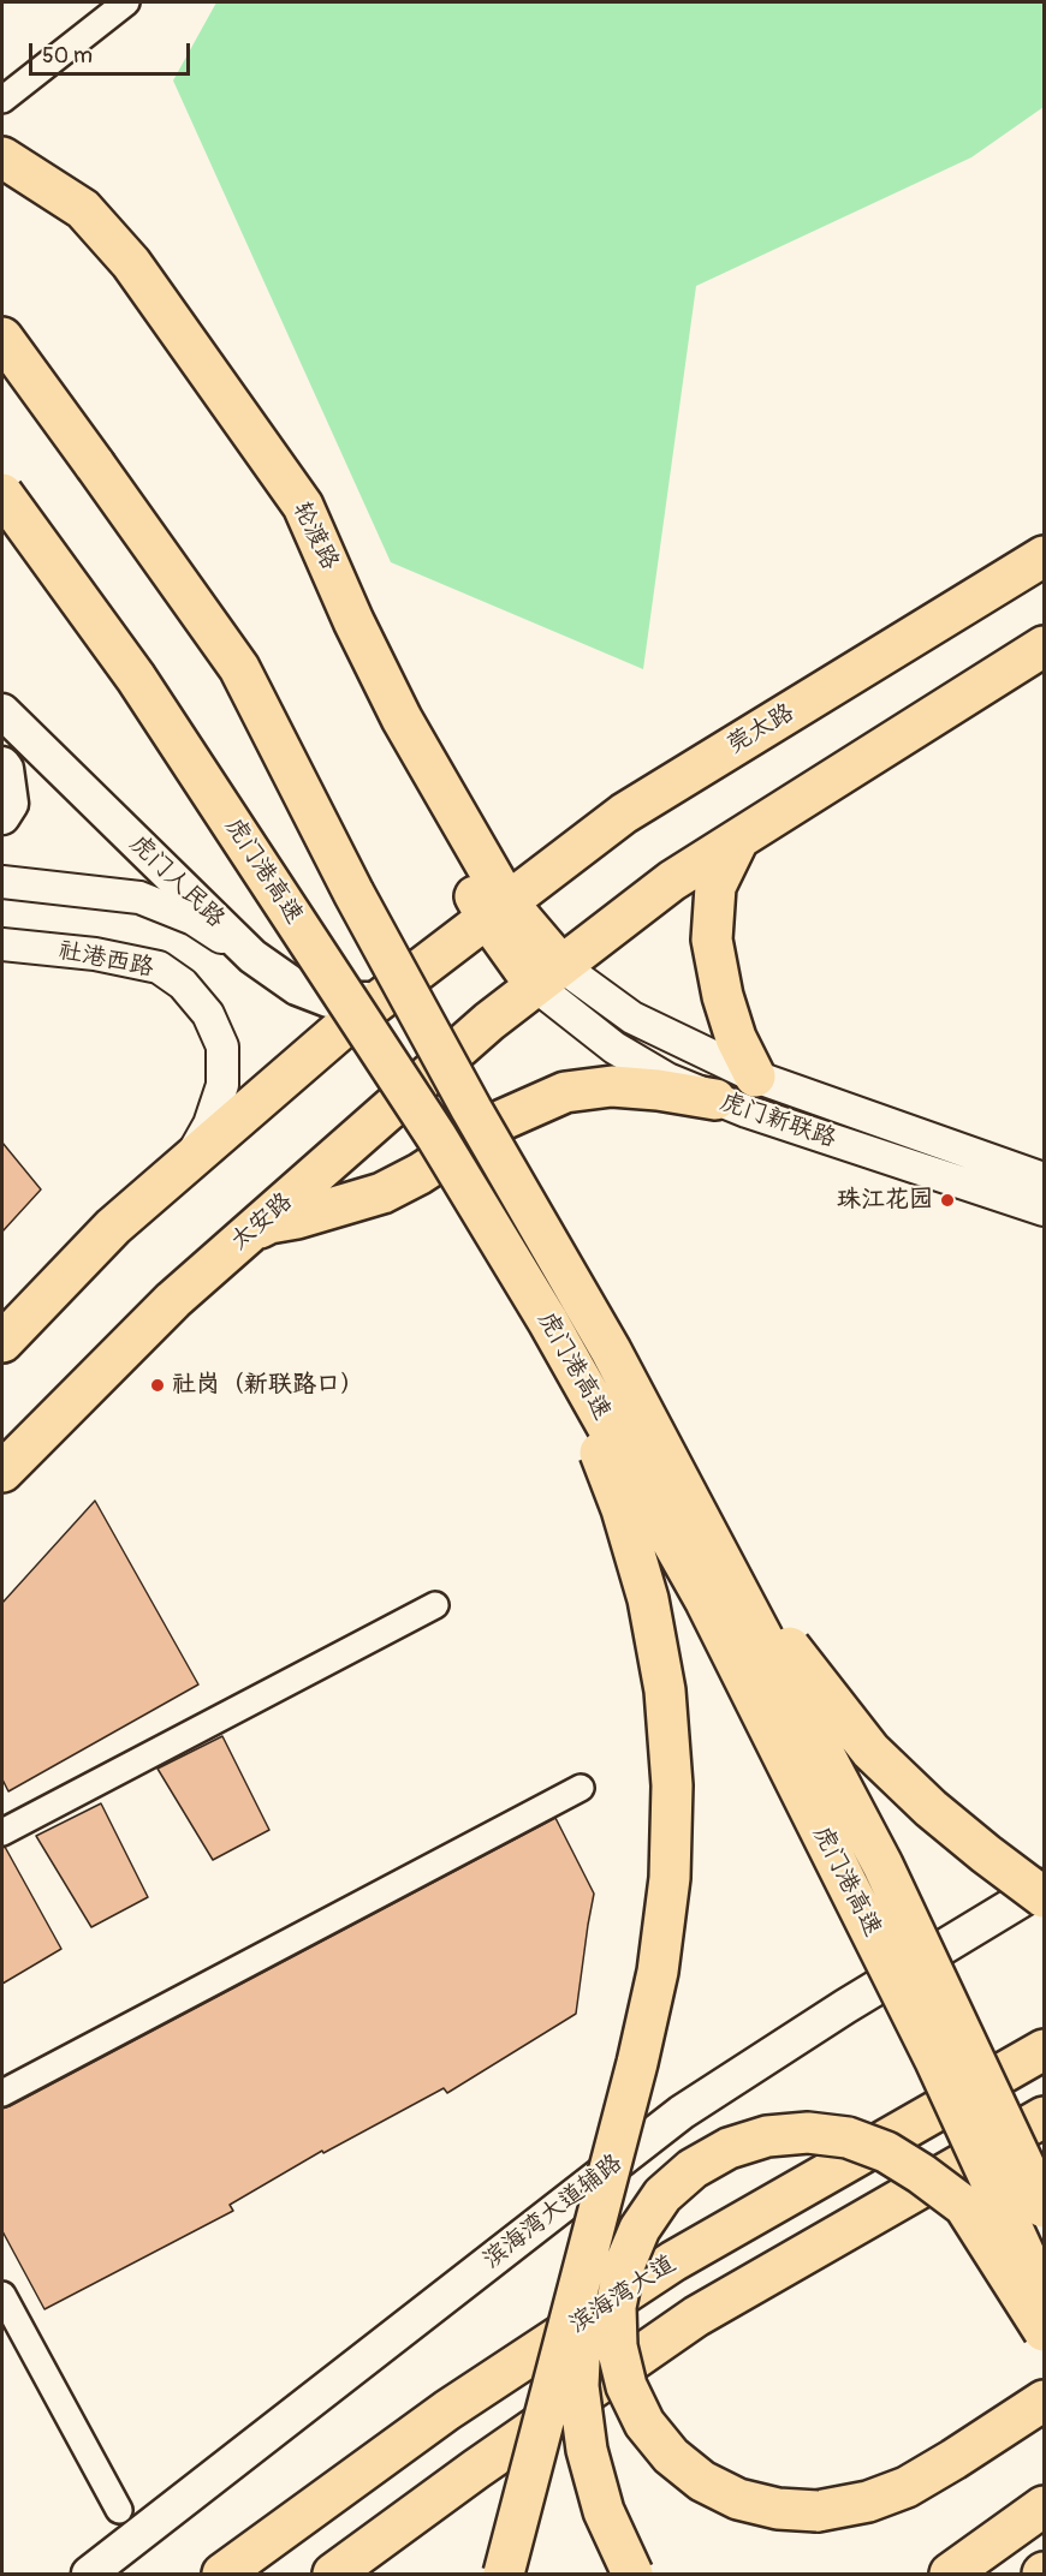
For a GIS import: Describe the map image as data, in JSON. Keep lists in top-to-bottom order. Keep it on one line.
{"streets":{"main road":["轮渡路","莞太路","虎门港高速","虎门人民路","太安路","滨海湾大道辅路","滨海湾大道"],"street":["社港西路","虎门新联路"]},"crossings":[["轮渡路","莞太路"],["轮渡路","虎门新联路"],["轮渡路","太安路"],["虎门新联路","太安路"]],"places":["珠江花园","社岗（新联路口）"],"scale_bar":"50 m"}
